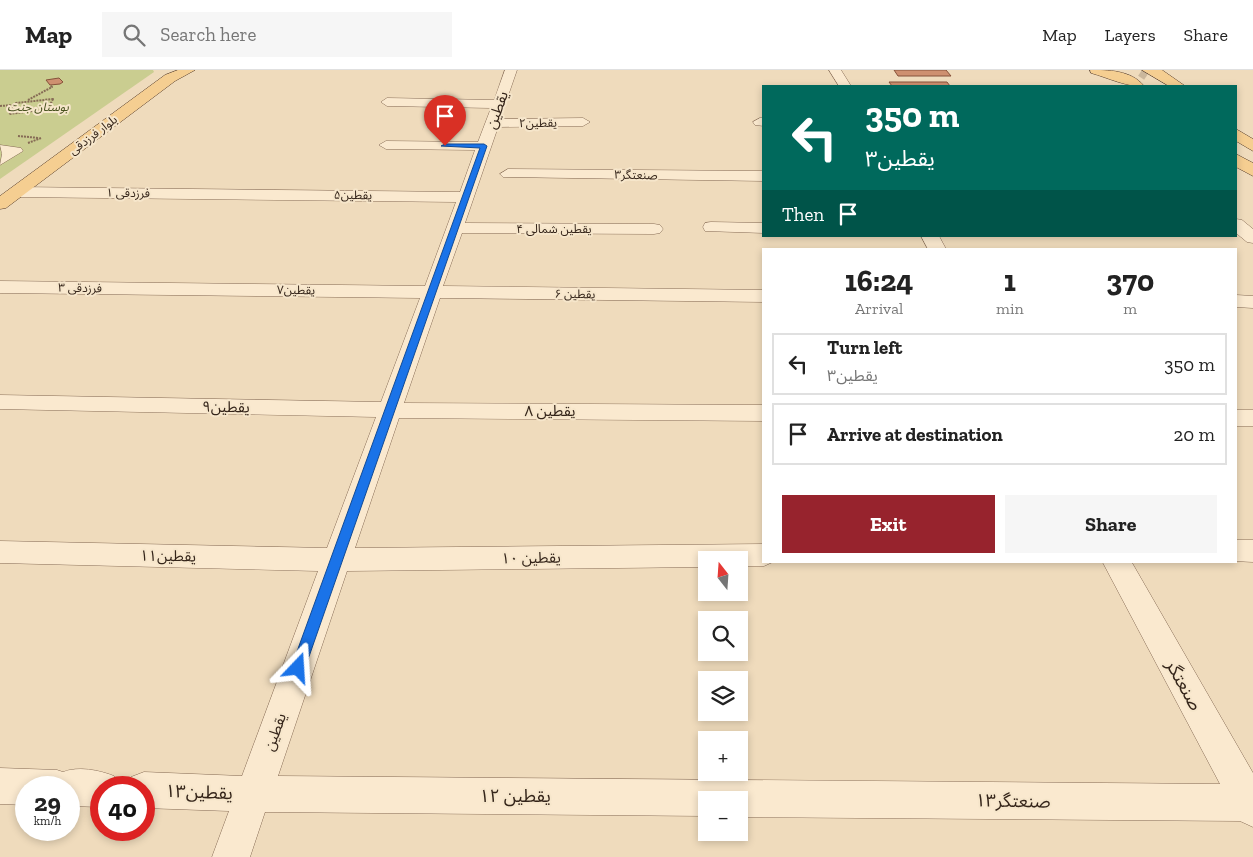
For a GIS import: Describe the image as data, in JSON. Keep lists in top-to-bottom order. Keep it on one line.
{"streets":{"main road":["بلوار فرزدقی"],"street":["یقطین","یقطین۲","صنعتگر۳","فرزدقی ۱","یقطین۵","یقطین شمالی ۴","فرزدقی ۳","یقطین۷","یقطین ۶","یقطین۹","یقطین ۸","یقطین۱۱","یقطین ۱۰","صنعتگر","یقطین۱۳","یقطین ۱۲","صنعتگر۱۳"]},"crossings":[["یقطین","یقطین۲"],["یقطین","یقطین۵"],["یقطین","یقطین شمالی ۴"],["یقطین","یقطین۷"],["یقطین","یقطین ۶"],["یقطین","یقطین۹"],["یقطین","یقطین ۸"],["یقطین","یقطین۱۱"],["یقطین","یقطین ۱۰"],["یقطین","یقطین۱۳"],["یقطین","یقطین ۱۲"],["بلوار فرزدقی","فرزدقی ۱"],["فرزدقی ۱","یقطین۵"],["فرزدقی ۳","یقطین۷"],["یقطین۷","یقطین ۶"],["یقطین۹","یقطین ۸"],["یقطین۱۱","یقطین ۱۰"],["صنعتگر","صنعتگر۱۳"],["یقطین۱۳","یقطین ۱۲"],["یقطین ۱۲","صنعتگر۱۳"]],"parks":["بوستان جنت"],"north":"top","page":{"header":"Map","search":"Search here","nav":["Map","Layers","Share"],"turn":["350 m","یقطین۳"],"then":"Then","eta":["16:24","Arrival","1","min","370","m"],"list":[{"name":"Turn left","note":"یقطین۳","value":"350 m"},{"name":"Arrive at destination","value":"20 m"}],"buttons":["Exit","Share"],"map_buttons":["+","−"],"speed":"29 km/h","limit":"40"}}
